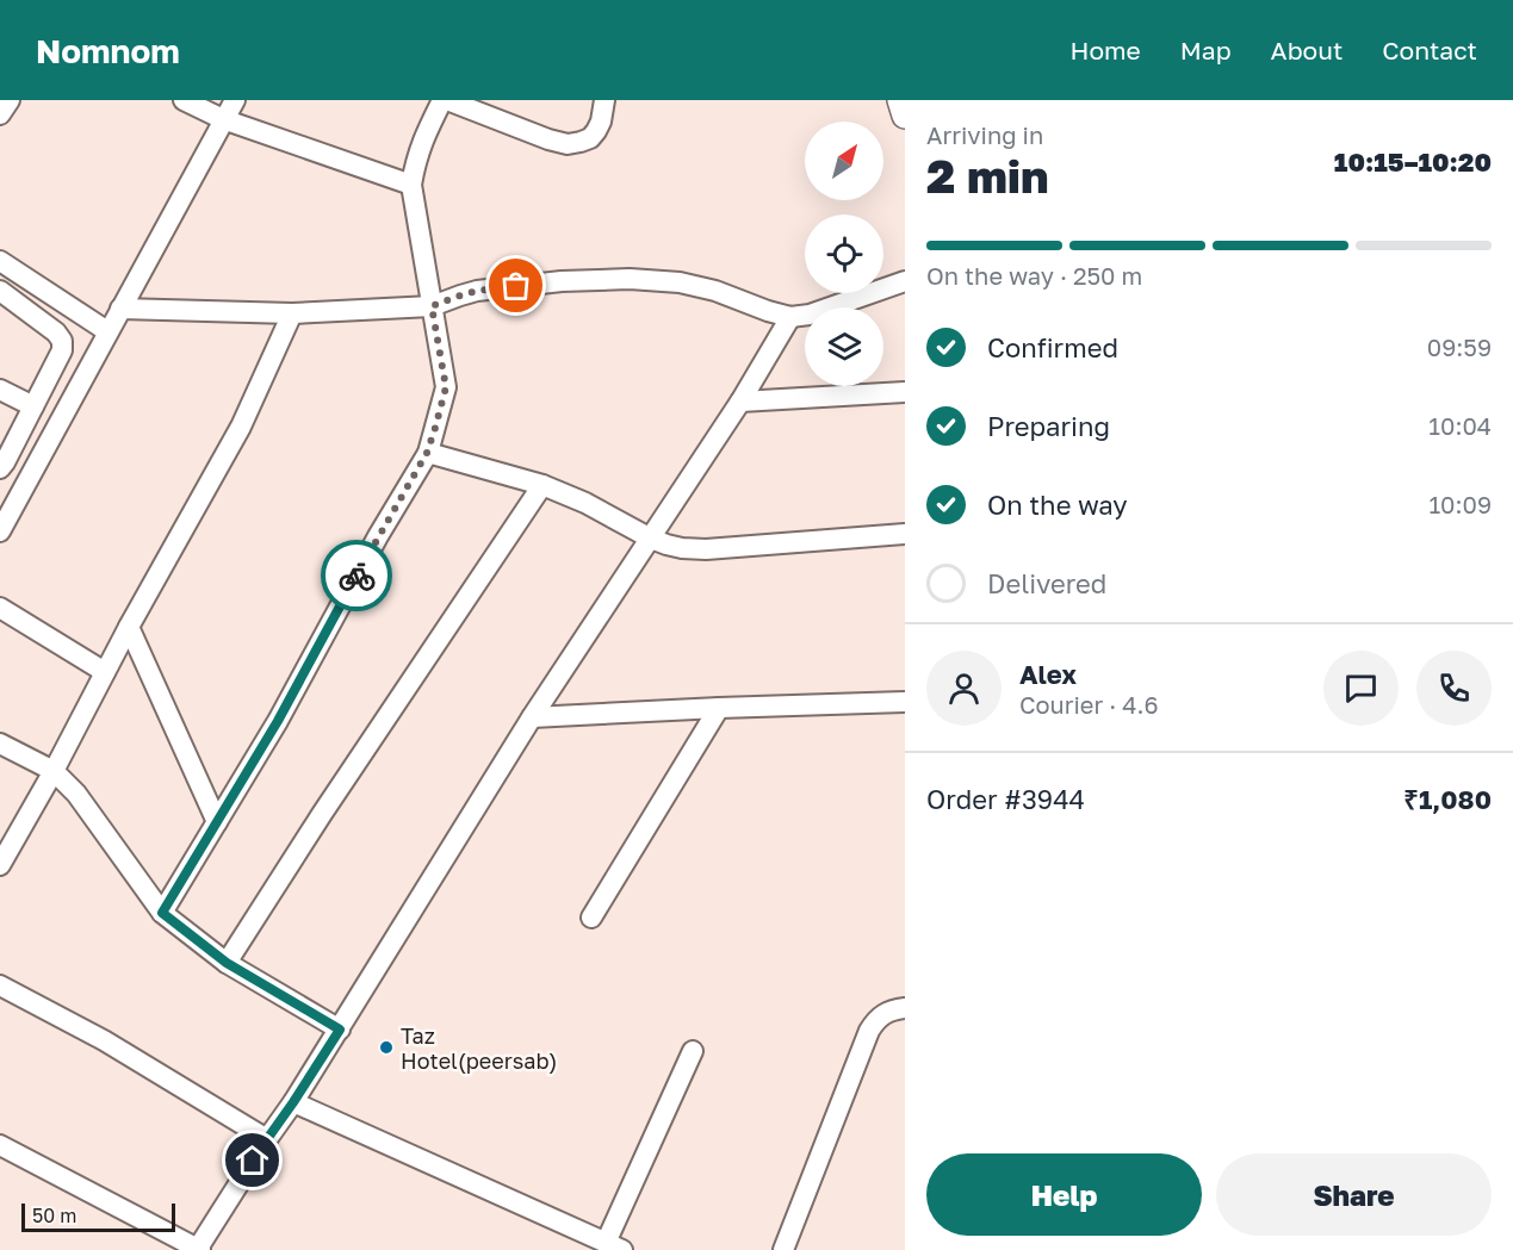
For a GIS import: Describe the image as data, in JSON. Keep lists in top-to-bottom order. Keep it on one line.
{"places":["Taz Hotel(peersab)"],"scale_bar":"50 m","north":"top right","page":{"header":"Nomnom","nav":["Home","Map","About","Contact"],"heading":["2 min","Arriving in","10:15–10:20"],"panel":["Alex","Courier · 4.6","Order #3944","₹1,080"],"bar":"On the way · 250 m","list":[["Confirmed","09:59"],["Preparing","10:04"],["On the way","10:09"],"Delivered"],"buttons":["Help","Share"],"scale":"50 m"}}
